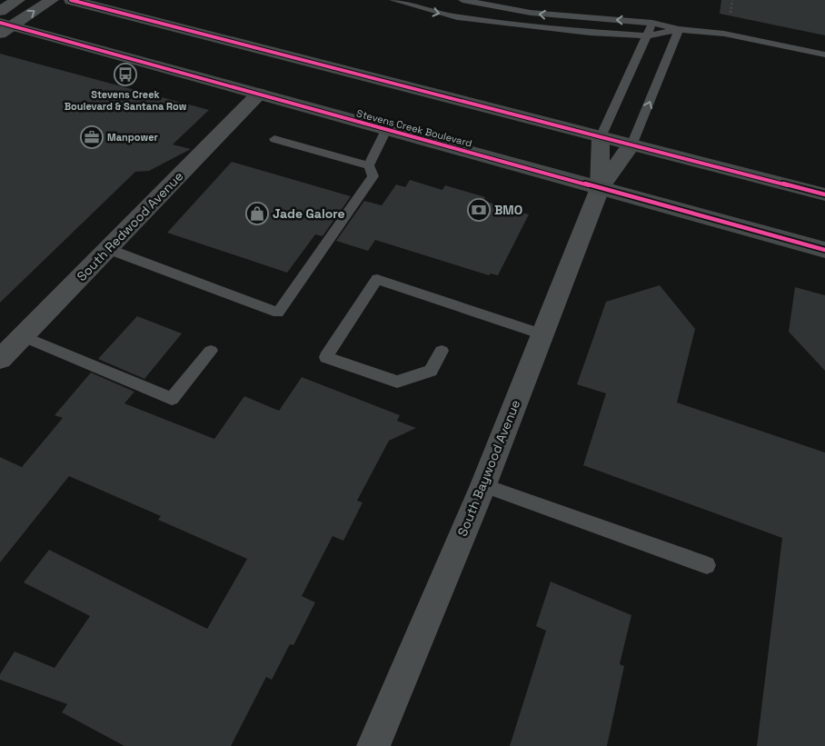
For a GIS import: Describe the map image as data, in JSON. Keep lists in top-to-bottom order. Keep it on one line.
{"streets":{"main road":["Stevens Creek Boulevard"],"street":["South Redwood Avenue","South Baywood Avenue"]},"crossings":[["Stevens Creek Boulevard","South Redwood Avenue"],["Stevens Creek Boulevard","South Baywood Avenue"]],"places":{"bus stop":["Stevens Creek Boulevard & Santana Row"],"office":["Manpower"],"bank":["BMO"],"shop":["Jade Galore"]}}
